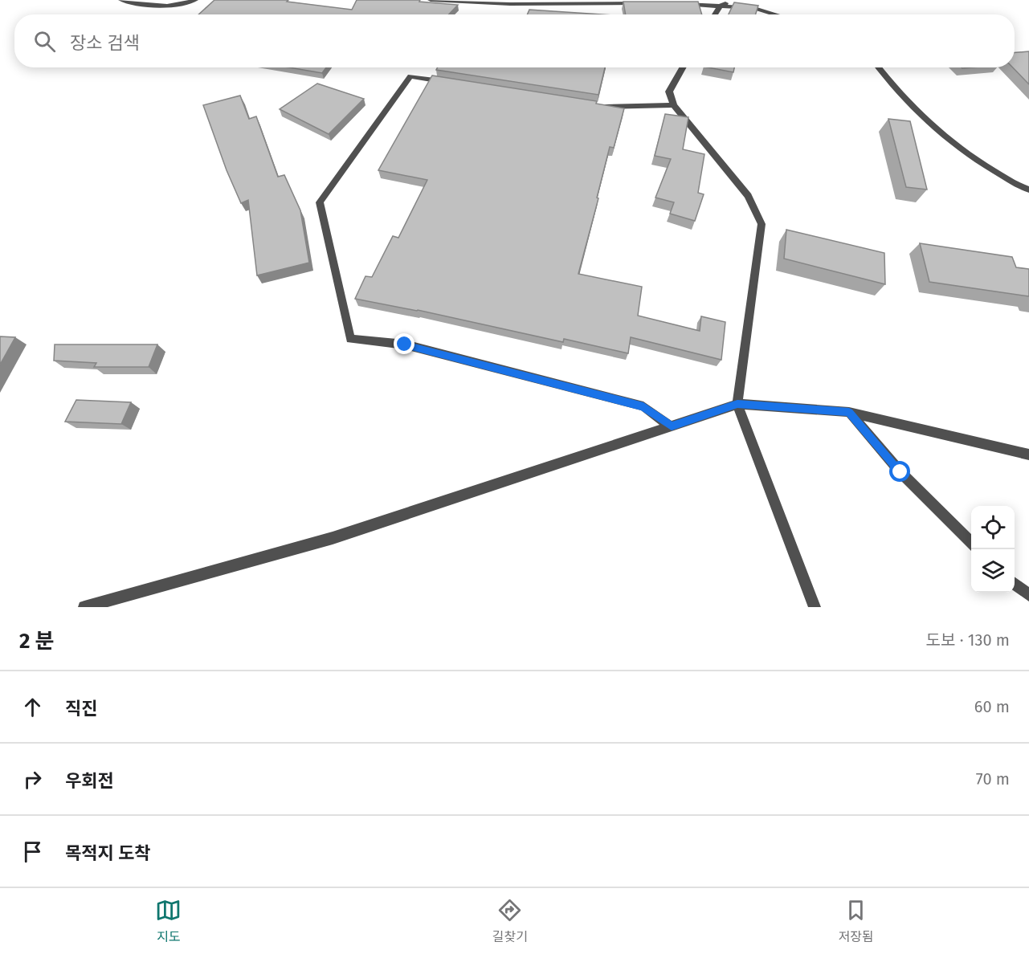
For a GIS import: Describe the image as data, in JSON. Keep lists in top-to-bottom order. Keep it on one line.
{"page":{"search":"장소 검색","heading":["2 분","도보 · 130 m"],"list":[["직진","60 m"],["우회전","70 m"],"목적지 도착"],"nav":["지도","길찾기","저장됨"]}}
